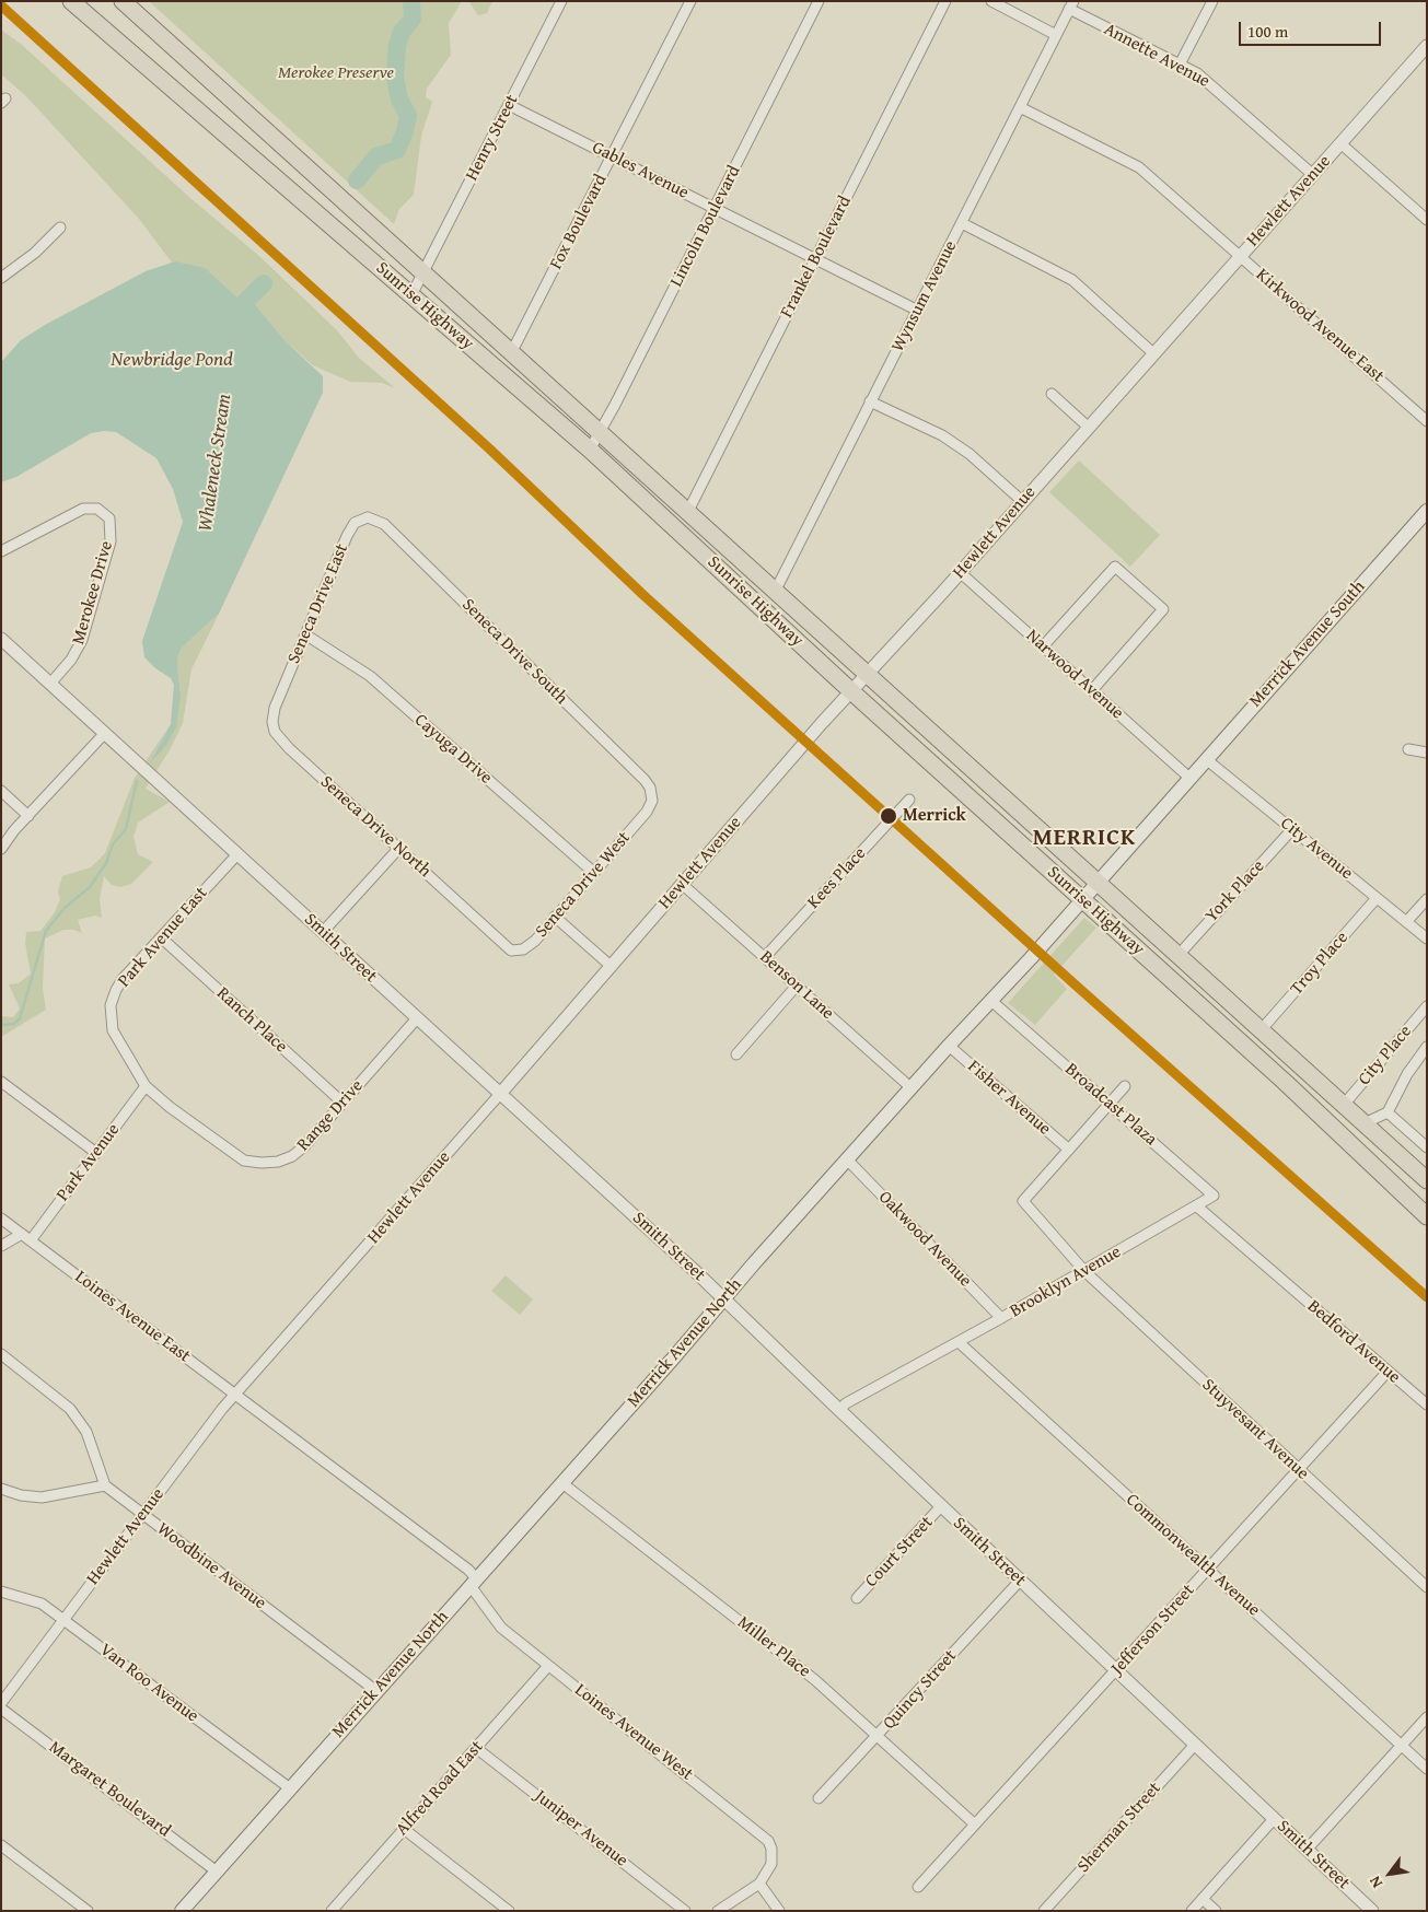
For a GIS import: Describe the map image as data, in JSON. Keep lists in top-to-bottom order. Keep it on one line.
{"streets":{"highway":["Sunrise Highway"],"main road":["Merrick Avenue South","Merrick Avenue North"],"street":["Annette Avenue","Henry Street","Gables Avenue","Hewlett Avenue","Fox Boulevard","Lincoln Boulevard","Frankel Boulevard","Wynsum Avenue","Kirkwood Avenue East","Merokee Drive","Seneca Drive East","Seneca Drive South","Narwood Avenue","Cayuga Drive","Seneca Drive North","City Avenue","Kees Place","Seneca Drive West","York Place","Park Avenue East","Smith Street","Troy Place","Benson Lane","Ranch Place","City Place","Fisher Avenue","Broadcast Plaza","Range Drive","Park Avenue","Oakwood Avenue","Brooklyn Avenue","Loines Avenue East","Bedford Avenue","Stuyvesant Avenue","Court Street","Commonwealth Avenue","Woodbine Avenue","Jefferson Street","Miller Place","Van Roo Avenue","Quincy Street","Loines Avenue West","Alfred Road East","Margaret Boulevard","Sherman Street","Juniper Avenue"]},"crossings":[["Annette Avenue","Hewlett Avenue"],["Annette Avenue","Wynsum Avenue"],["Henry Street","Gables Avenue"],["Henry Street","Sunrise Highway"],["Gables Avenue","Fox Boulevard"],["Gables Avenue","Lincoln Boulevard"],["Gables Avenue","Frankel Boulevard"],["Gables Avenue","Wynsum Avenue"],["Hewlett Avenue","Sunrise Highway"],["Hewlett Avenue","Kirkwood Avenue East"],["Hewlett Avenue","Narwood Avenue"],["Hewlett Avenue","Smith Street"],["Hewlett Avenue","Benson Lane"],["Hewlett Avenue","Loines Avenue East"],["Hewlett Avenue","Woodbine Avenue"],["Hewlett Avenue","Van Roo Avenue"],["Hewlett Avenue","Loines Avenue West"],["Fox Boulevard","Sunrise Highway"],["Lincoln Boulevard","Sunrise Highway"],["Frankel Boulevard","Sunrise Highway"],["Wynsum Avenue","Sunrise Highway"],["Wynsum Avenue","Kirkwood Avenue East"],["Sunrise Highway","York Place"],["Sunrise Highway","Troy Place"],["Sunrise Highway","City Place"],["Sunrise Highway","Merrick Avenue North"],["Merokee Drive","Smith Street"],["Seneca Drive East","Seneca Drive South"],["Seneca Drive East","Cayuga Drive"],["Seneca Drive East","Seneca Drive North"],["Merrick Avenue South","Narwood Avenue"],["Merrick Avenue South","City Avenue"],["Merrick Avenue South","Merrick Avenue North"],["Seneca Drive South","Seneca Drive West"],["Narwood Avenue","Merrick Avenue North"],["Cayuga Drive","Seneca Drive West"],["Seneca Drive North","Seneca Drive West"],["City Avenue","York Place"],["City Avenue","Troy Place"],["Kees Place","Benson Lane"],["Park Avenue East","Smith Street"],["Park Avenue East","Ranch Place"],["Park Avenue East","Range Drive"],["Park Avenue East","Park Avenue"],["Smith Street","Range Drive"],["Smith Street","Brooklyn Avenue"],["Smith Street","Merrick Avenue North"],["Smith Street","Court Street"],["Smith Street","Jefferson Street"],["Smith Street","Quincy Street"],["Smith Street","Sherman Street"],["Benson Lane","Merrick Avenue North"],["Ranch Place","Range Drive"],["Fisher Avenue","Merrick Avenue North"],["Fisher Avenue","Stuyvesant Avenue"],["Broadcast Plaza","Brooklyn Avenue"],["Broadcast Plaza","Bedford Avenue"],["Broadcast Plaza","Merrick Avenue North"],["Range Drive","Park Avenue"],["Park Avenue","Loines Avenue East"],["Oakwood Avenue","Brooklyn Avenue"],["Oakwood Avenue","Merrick Avenue North"],["Brooklyn Avenue","Bedford Avenue"],["Brooklyn Avenue","Stuyvesant Avenue"],["Brooklyn Avenue","Commonwealth Avenue"],["Loines Avenue East","Loines Avenue West"],["Bedford Avenue","Jefferson Street"],["Merrick Avenue North","Woodbine Avenue"],["Merrick Avenue North","Miller Place"],["Merrick Avenue North","Van Roo Avenue"],["Merrick Avenue North","Loines Avenue West"],["Merrick Avenue North","Margaret Boulevard"],["Stuyvesant Avenue","Jefferson Street"],["Commonwealth Avenue","Jefferson Street"],["Jefferson Street","Miller Place"],["Miller Place","Quincy Street"],["Loines Avenue West","Alfred Road East"],["Alfred Road East","Juniper Avenue"]],"districts":["MERRICK"],"water":["Newbridge Pond","Whaleneck Stream"],"parks":["Merokee Preserve"],"places":["Merrick"],"scale_bar":"100 m","north":"bottom left"}
